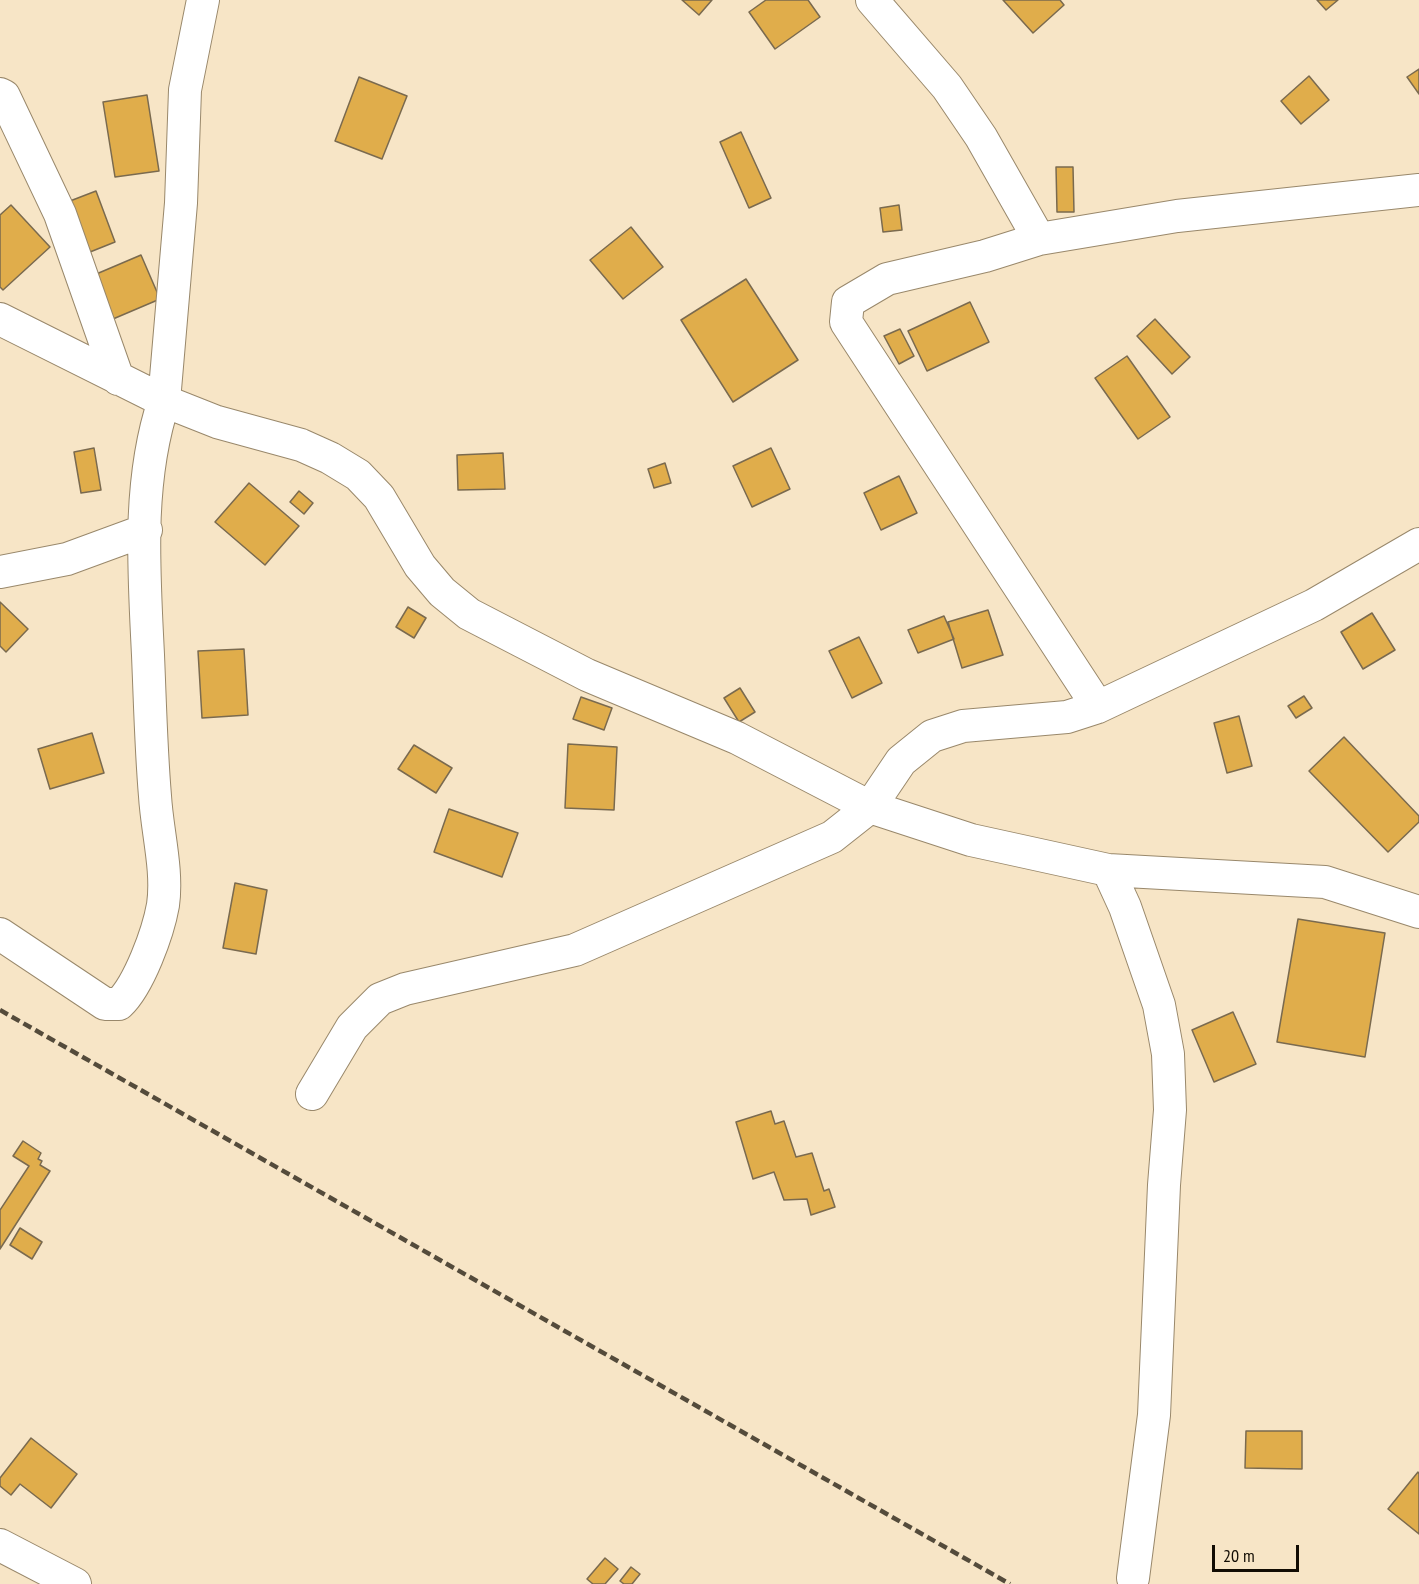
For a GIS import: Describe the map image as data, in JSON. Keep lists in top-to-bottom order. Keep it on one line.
{"scale_bar":"20 m"}
